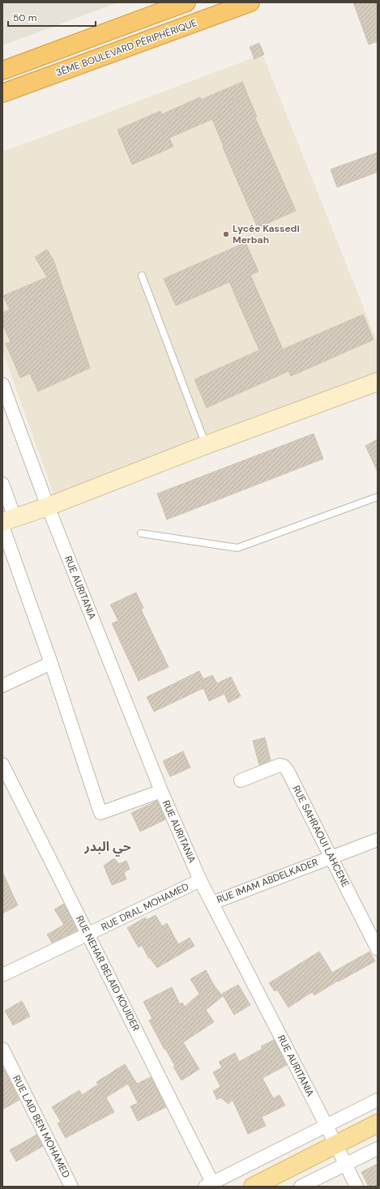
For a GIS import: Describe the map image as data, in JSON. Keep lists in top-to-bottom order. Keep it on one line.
{"streets":{"highway":["3ÈME BOULEVARD PÉRIPHÉRIQUE"],"street":["RUE AURITANIA","RUE SAHRAOUI LAHCENE","RUE IMAM ABDELKADER","RUE DRAL MOHAMED","RUE NEHAR BELAID KOUIDER","RUE LAID BEN MOHAMED"]},"crossings":[["RUE AURITANIA","RUE IMAM ABDELKADER"],["RUE AURITANIA","RUE DRAL MOHAMED"],["RUE SAHRAOUI LAHCENE","RUE IMAM ABDELKADER"],["RUE DRAL MOHAMED","RUE NEHAR BELAID KOUIDER"]],"districts":["حي البدر"],"places":["Lycée Kassedi Merbah"],"scale_bar":"50 m"}
